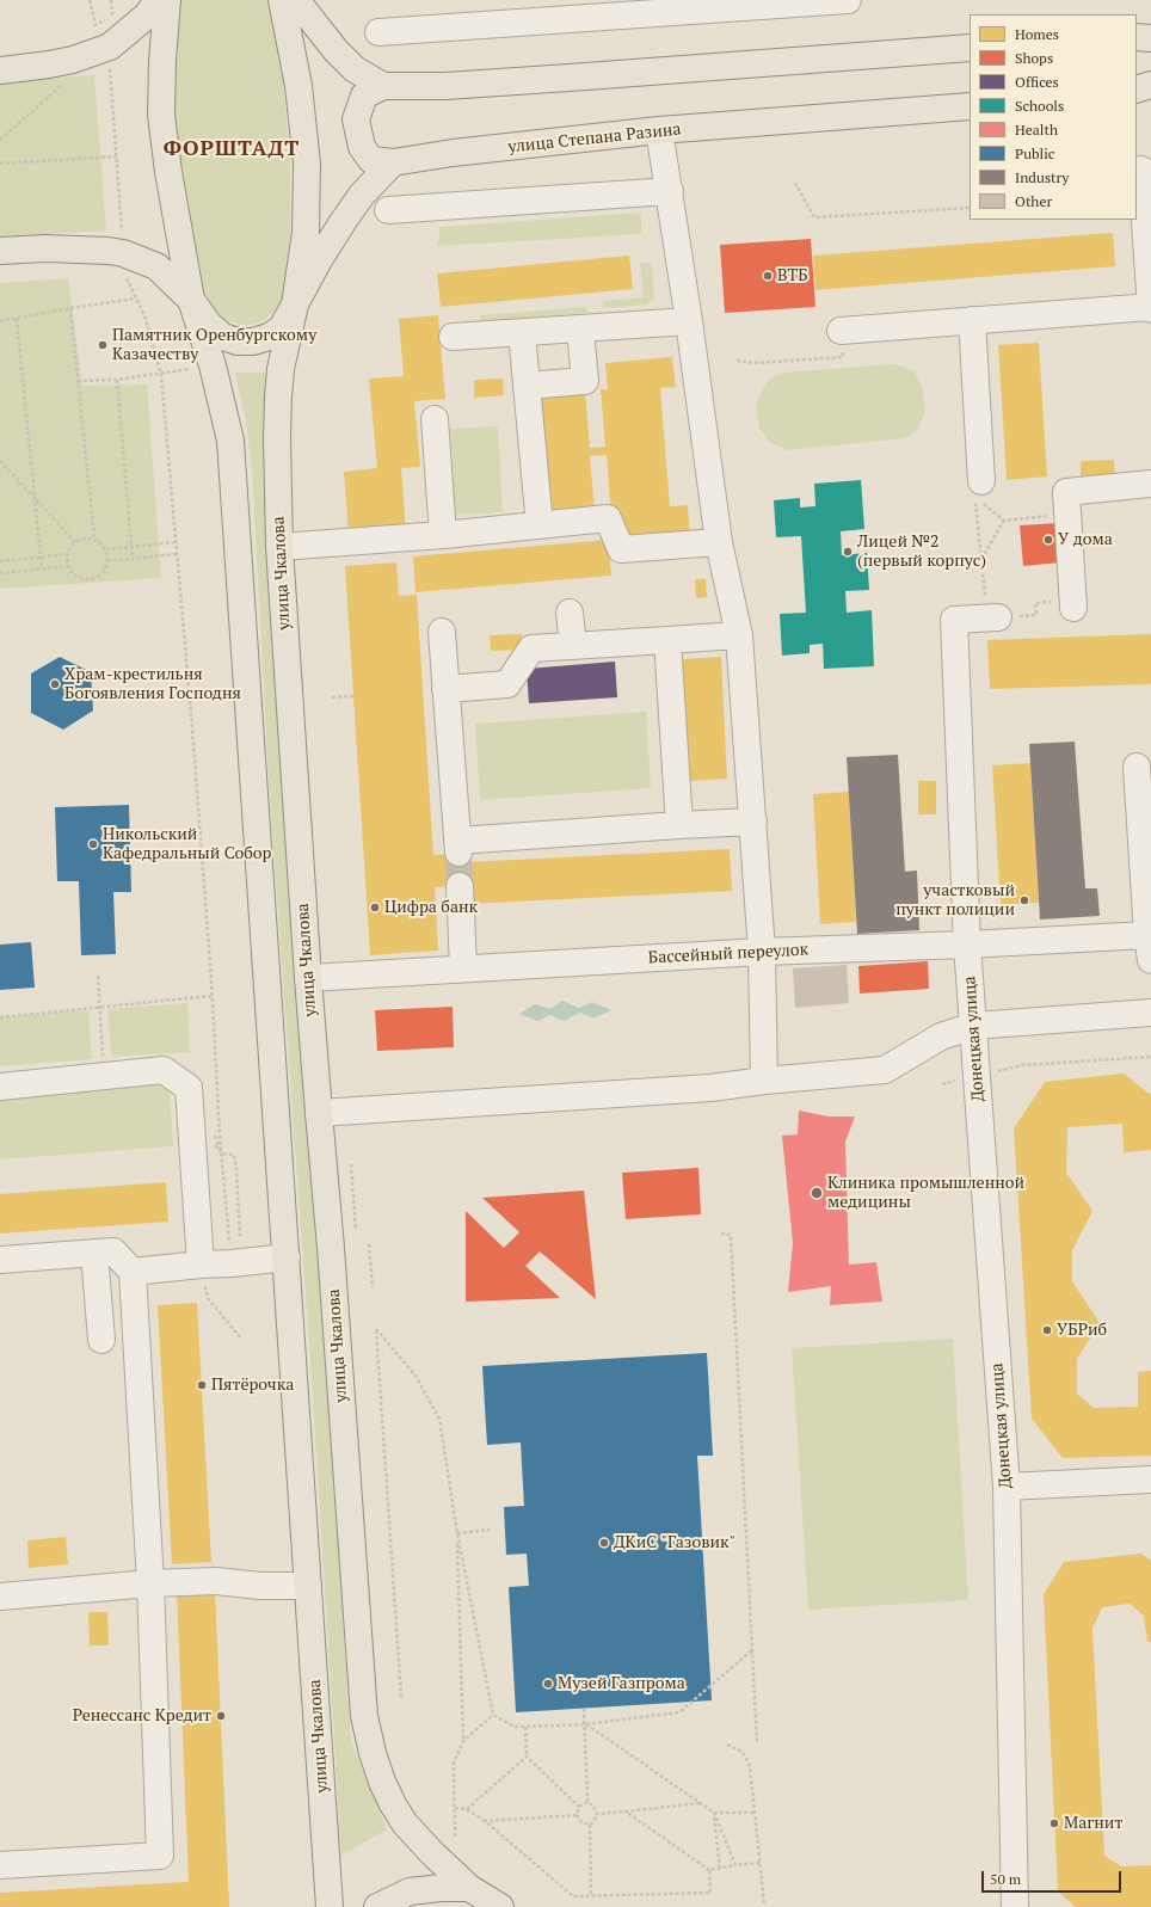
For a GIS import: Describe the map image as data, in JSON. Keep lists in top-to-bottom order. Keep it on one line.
{"streets":{"main road":["улица Степана Разина","улица Чкалова"],"street":["Бассейный переулок","Донецкая улица"]},"crossings":[["улица Чкалова","Бассейный переулок"],["Бассейный переулок","Донецкая улица"]],"districts":["ФОРШТАДТ"],"places":["ВТБ","Памятник Оренбургскому Казачеству","У дома","Лицей №2 (первый корпус)","Храм-крестильня Богоявления Господня","Никольский Кафедральный Собор","участковый пункт полиции","Цифра банк","Клиника промышленной медицины","УБРиб","Пятёрочка","ДКиC \"Газовик\"","Музей Газпрома","Ренессанс Кредит","Магнит"],"legend":["Homes","Shops","Offices","Schools","Health","Public","Industry","Other"],"scale_bar":"50 m"}
